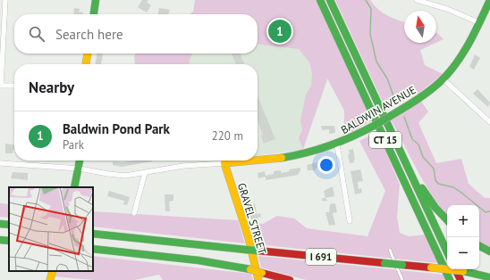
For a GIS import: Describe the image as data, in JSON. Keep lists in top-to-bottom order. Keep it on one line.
{"streets":{"main road":["BALDWIN AVENUE","CT 15","GRAVEL STREET","I 691"]},"crossings":[["BALDWIN AVENUE","GRAVEL STREET"]],"north":"top","page":{"search":"Search here","pins":"1","heading":"Nearby","list":[{"mark":"1","name":"Baldwin Pond Park","note":"Park","value":"220 m"}],"map_buttons":["+","−"]}}
